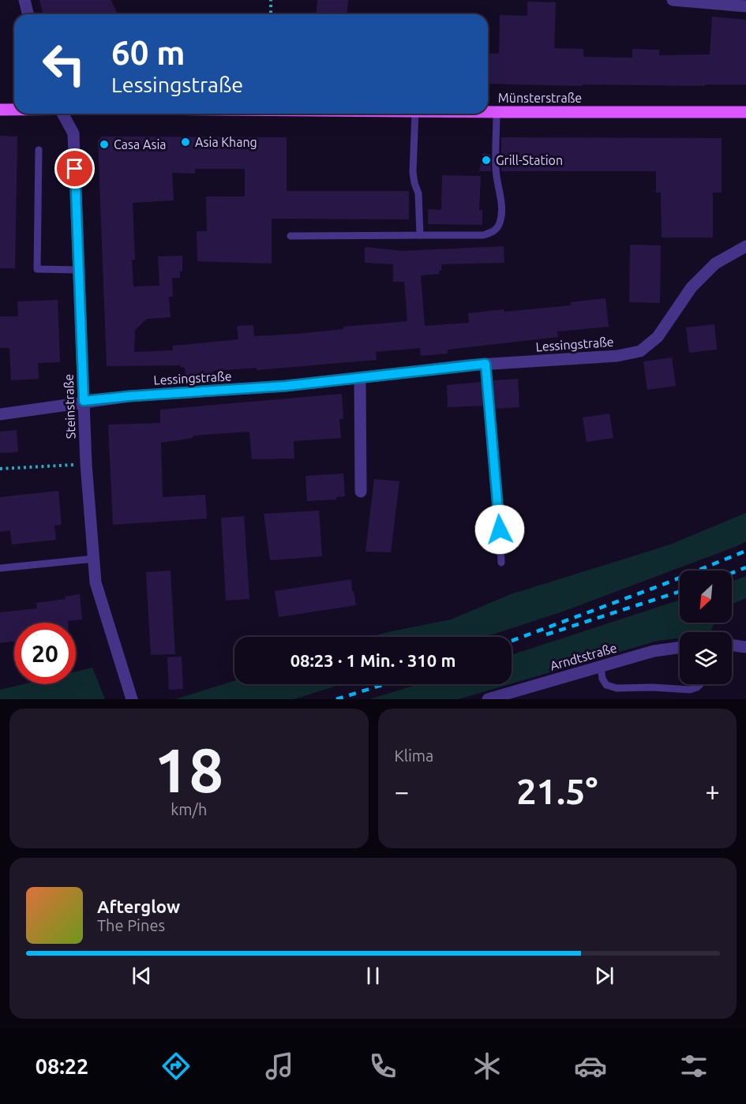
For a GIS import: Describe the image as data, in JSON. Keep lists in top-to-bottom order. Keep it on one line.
{"streets":{"main road":["Münsterstraße"],"street":["Lessingstraße","Steinstraße","Arndtstraße"]},"crossings":[["Lessingstraße","Steinstraße"]],"places":["Asia Khang","Casa Asia","Grill-Station"],"north":"bottom left","page":{"turn":["60 m","Lessingstraße"],"limit":"20","trip":"08:23 · 1 Min. · 310 m","tile":[["18","km/h"],"Klima"],"heat":["−","21.5°","+"],"song":["Afterglow","The Pines"],"tabs":"08:22"}}
